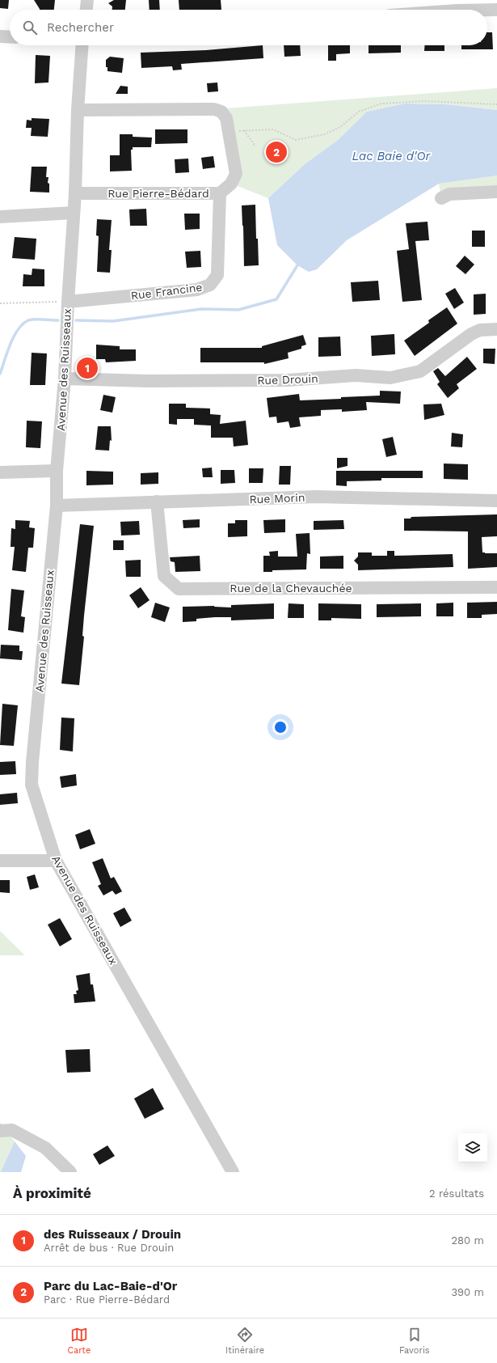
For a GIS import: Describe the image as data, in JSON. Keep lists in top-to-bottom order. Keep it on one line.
{"streets":{"street":["Rue Pierre-Bédard","Rue Francine","Avenue des Ruisseaux","Rue Drouin","Rue Morin","Rue de la Chevauchée"]},"crossings":[["Rue Pierre-Bédard","Rue Francine"],["Rue Pierre-Bédard","Avenue des Ruisseaux"],["Rue Francine","Avenue des Ruisseaux"],["Avenue des Ruisseaux","Rue Drouin"],["Avenue des Ruisseaux","Rue Morin"],["Rue Morin","Rue de la Chevauchée"]],"water":["Lac Baie d'Or"],"page":{"search":"Rechercher","pins":["2","1"],"heading":["À proximité","2 résultats"],"list":[{"mark":"1","name":"des Ruisseaux / Drouin","note":"Arrêt de bus · Rue Drouin","value":"280 m"},{"mark":"2","name":"Parc du Lac-Baie-d'Or","note":"Parc · Rue Pierre-Bédard","value":"390 m"}],"nav":["Carte","Itinéraire","Favoris"]}}
